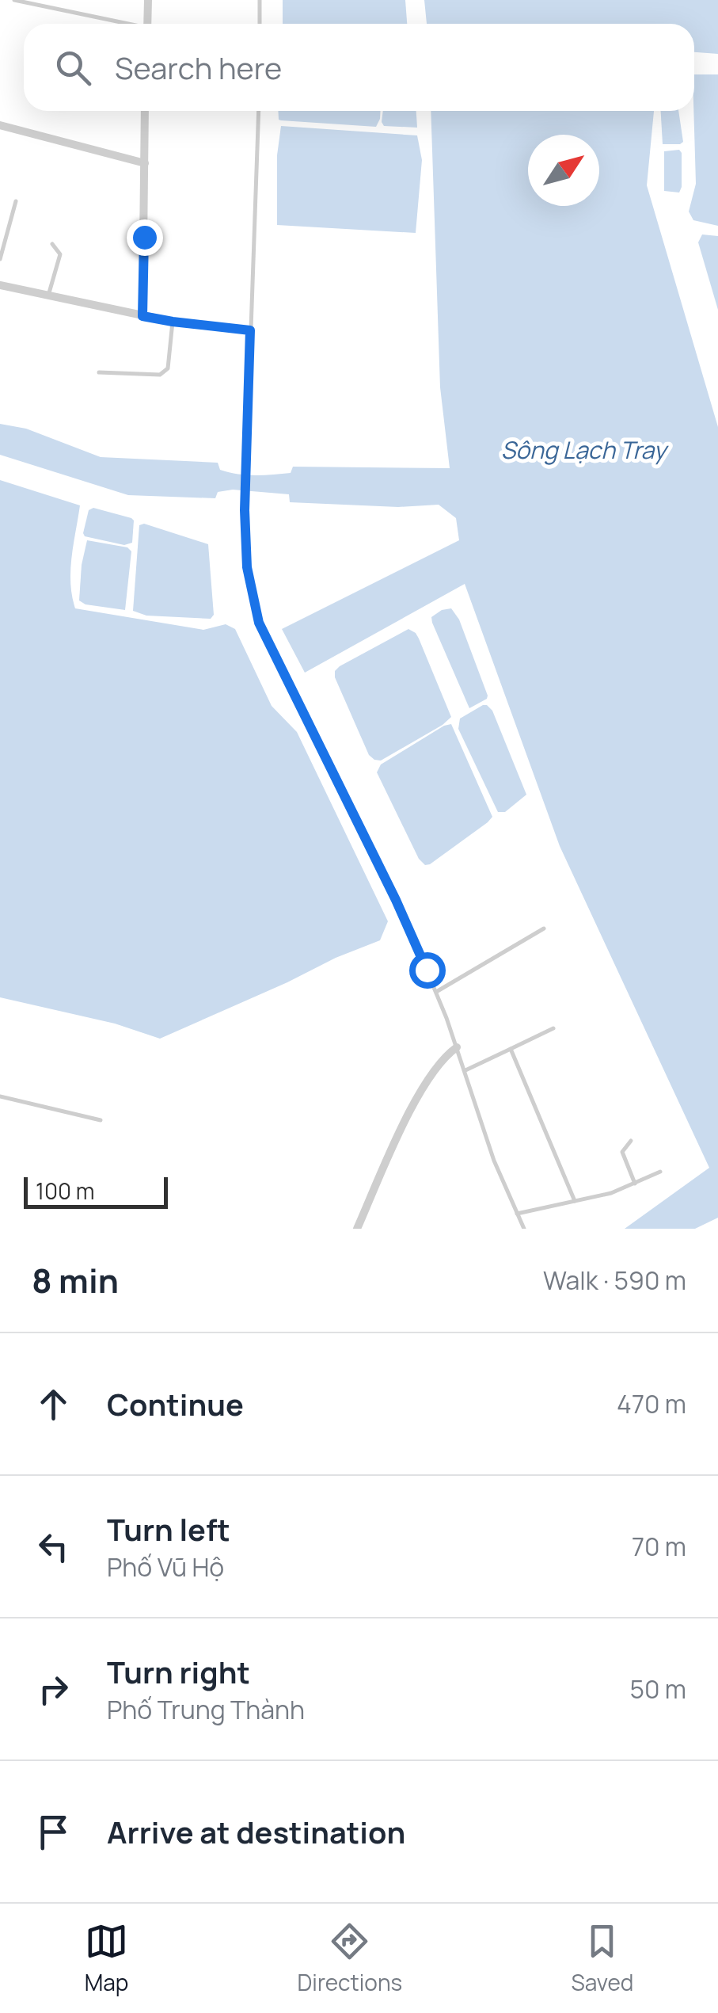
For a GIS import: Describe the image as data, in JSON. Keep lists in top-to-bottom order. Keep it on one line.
{"water":["Sông Lạch Tray"],"scale_bar":"100 m","north":"top right","page":{"search":"Search here","scale":"100 m","heading":["8 min","Walk · 590 m"],"list":[["Continue","470 m"],["Turn left","Phố Vũ Hộ","70 m"],["Turn right","Phố Trung Thành","50 m"],"Arrive at destination"],"nav":["Map","Directions","Saved"]}}
